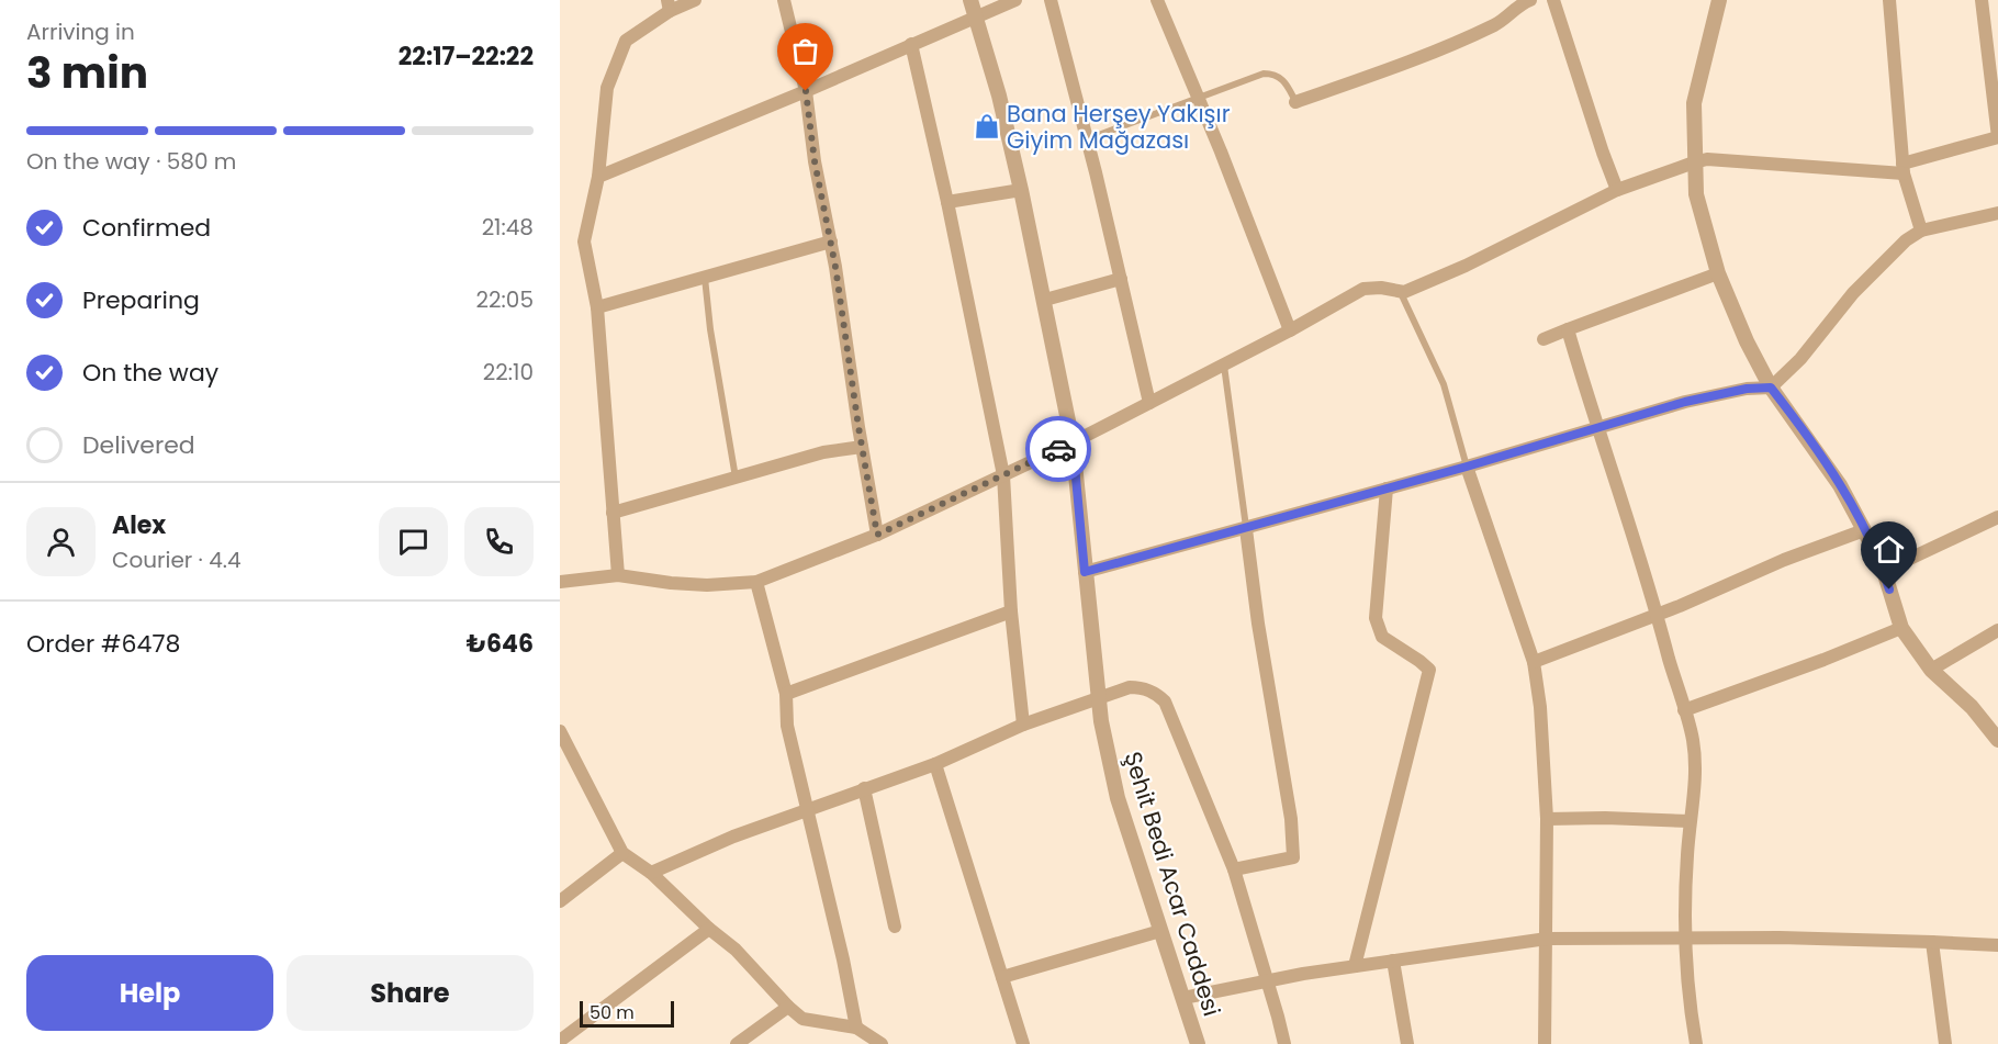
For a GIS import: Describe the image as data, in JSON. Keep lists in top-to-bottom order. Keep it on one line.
{"streets":{"street":["Şehit Bedi Acar Caddesi"]},"places":{"shop":["Bana Herşey Yakışır Giyim Mağazası"]},"scale_bar":"50 m","page":{"heading":["3 min","Arriving in","22:17–22:22"],"panel":["Alex","Courier · 4.4","Order #6478","₺646"],"bar":"On the way · 580 m","list":[["Confirmed","21:48"],["Preparing","22:05"],["On the way","22:10"],"Delivered"],"buttons":["Help","Share"],"scale":"50 m"}}
